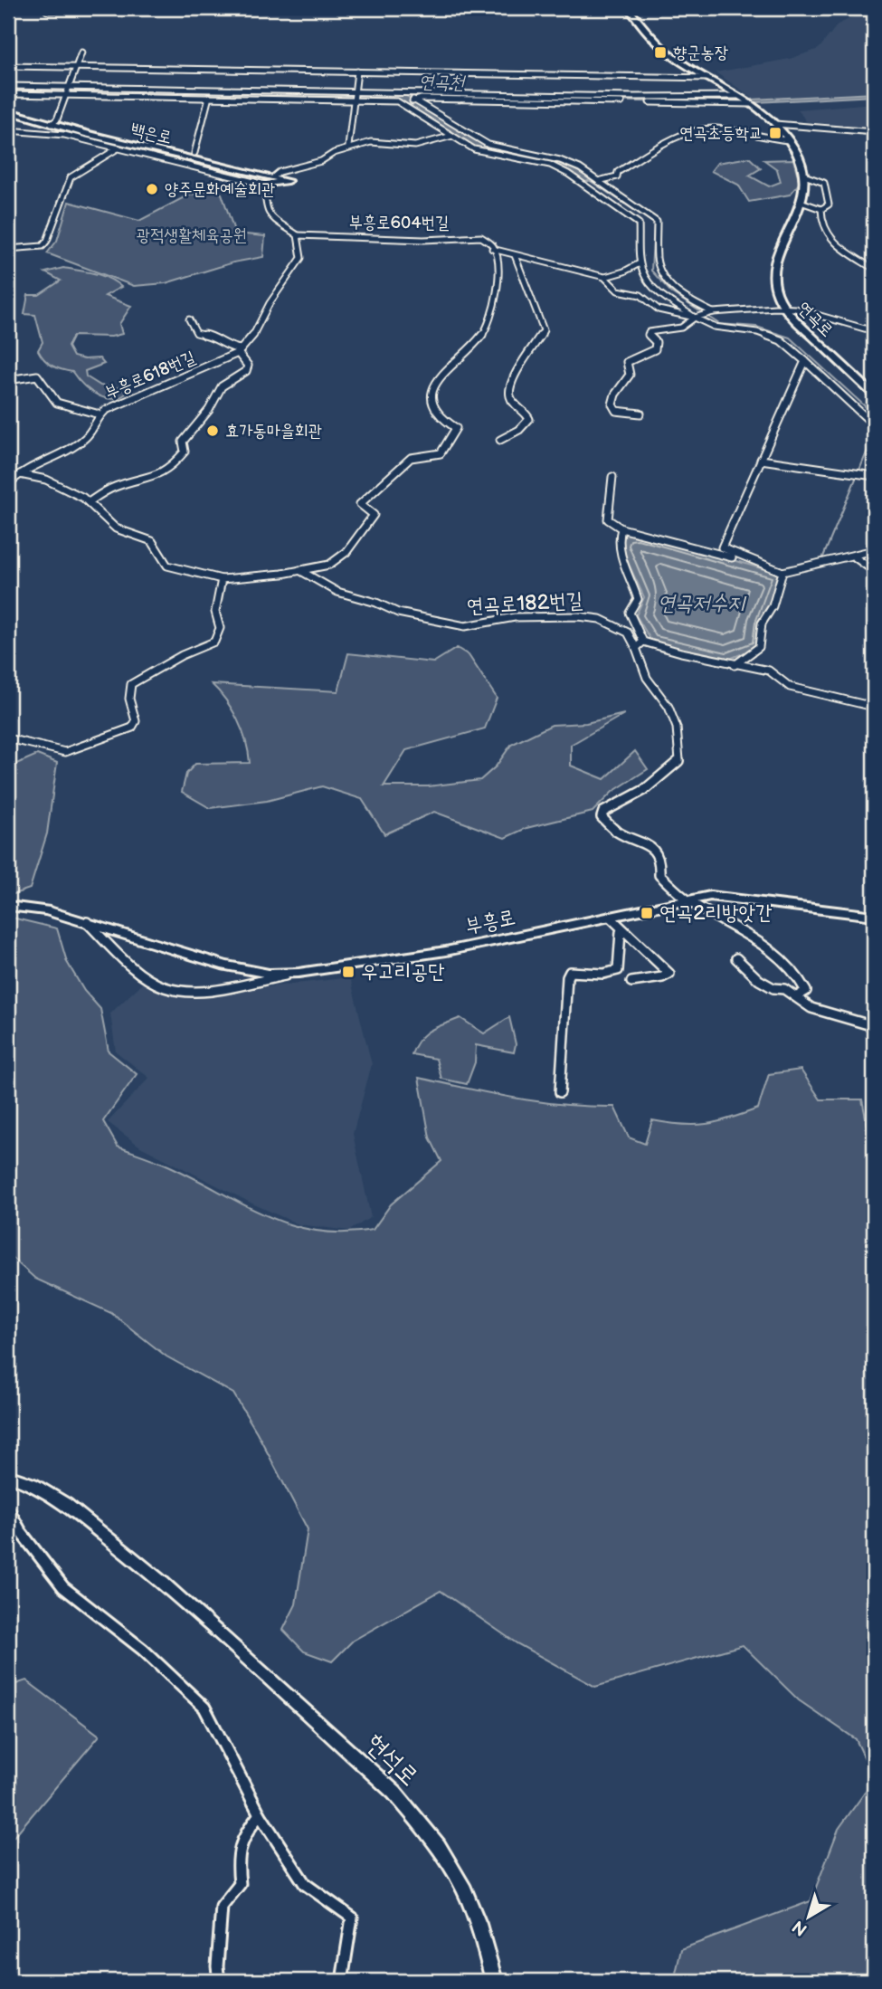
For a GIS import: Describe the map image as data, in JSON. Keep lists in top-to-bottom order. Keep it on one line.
{"streets":{"street":["백은로","부흥로604번길","연곡로","부흥로618번길","연곡로182번길","부흥로","현석로"]},"crossings":[["연곡로182번길","부흥로"]],"water":["연곡천","연곡저수지"],"parks":["광적생활체육공원"],"places":{"transit":["향군농장","연곡초등학교","연곡2리방앗간","우고리공단"],"other":["양주문화예술회관","효가동마을회관"]},"north":"bottom left"}
